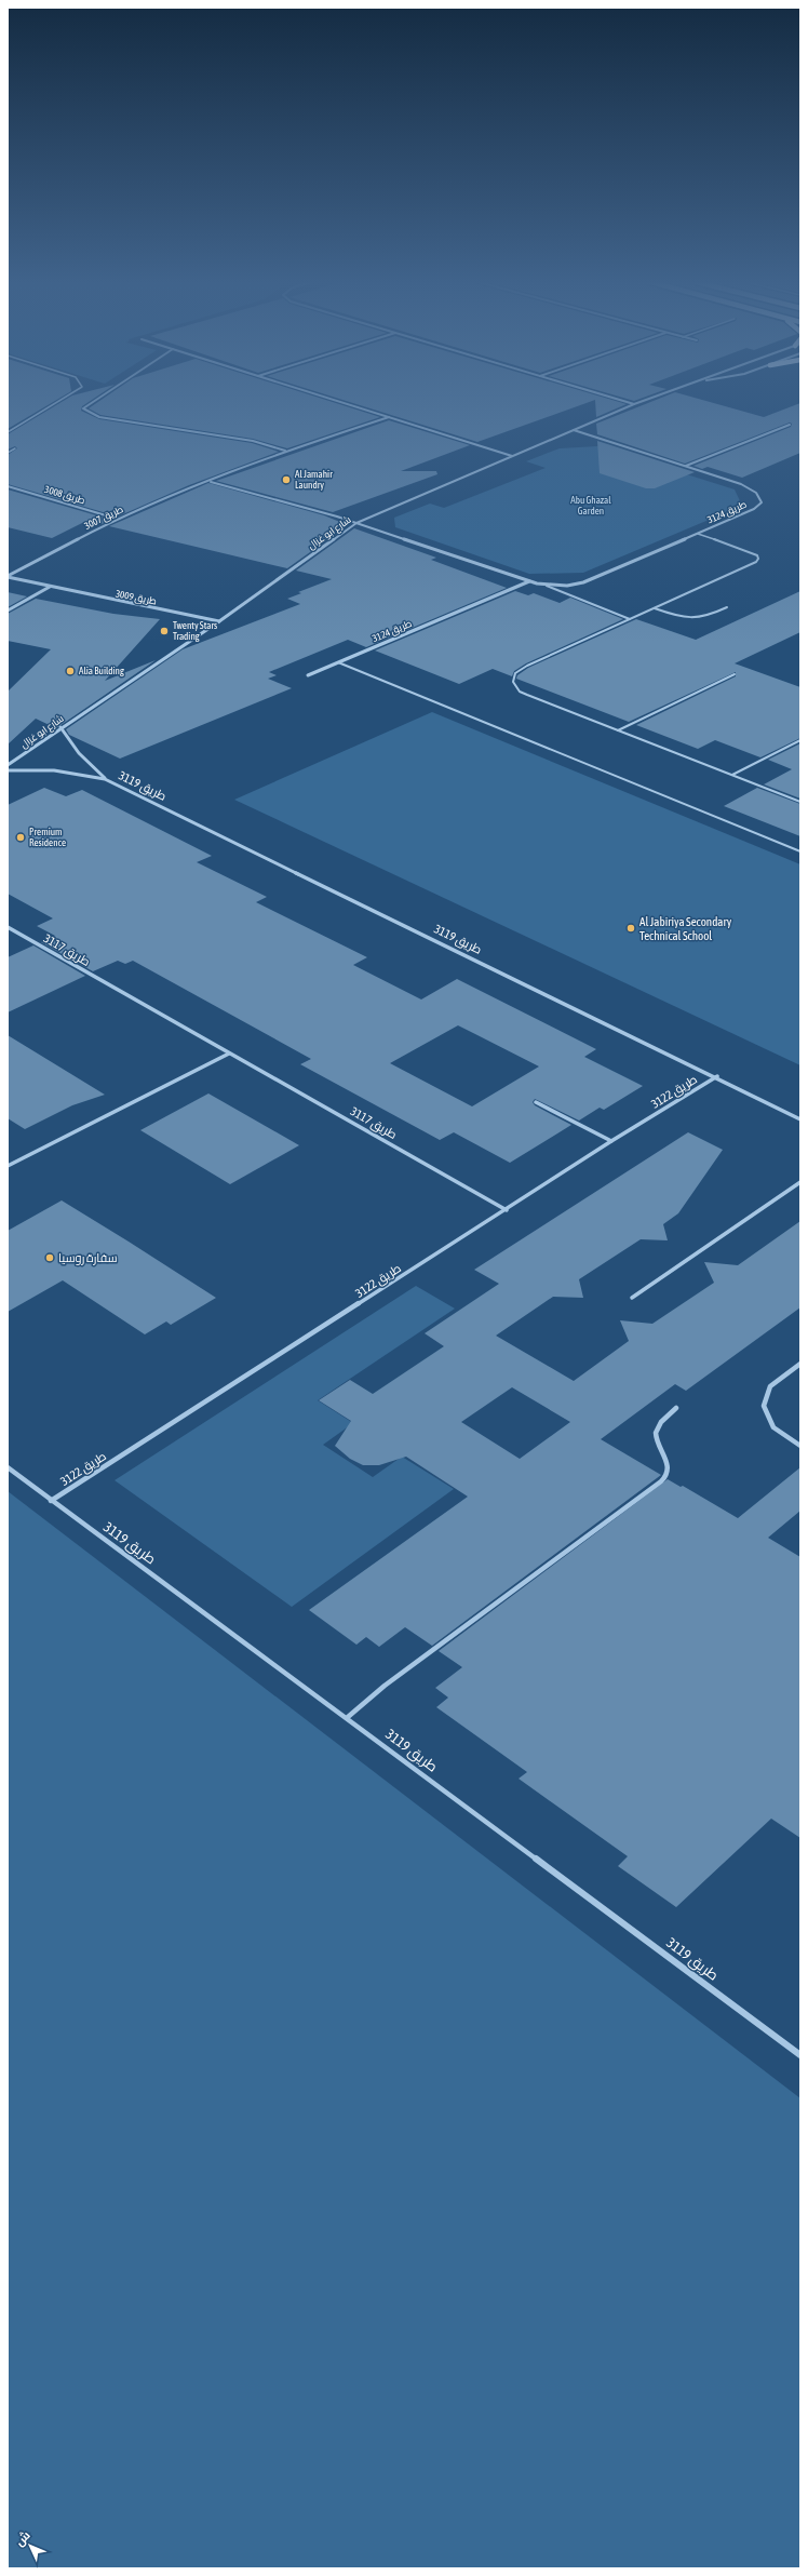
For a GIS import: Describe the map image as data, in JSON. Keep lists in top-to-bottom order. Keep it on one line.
{"streets":{"street":["طريق 3008","طريق 3124","طريق 3007","شارع ابو غزال","طريق 3009","طريق 3119","طريق 3117","طريق 3122"]},"crossings":[["طريق 3008","طريق 3007"],["طريق 3124","شارع ابو غزال"],["طريق 3007","طريق 3009"],["شارع ابو غزال","طريق 3009"],["طريق 3119","طريق 3122"],["طريق 3117","طريق 3122"]],"parks":["Abu Ghazal Garden"],"places":["Al Jamahir Laundry","Twenty Stars Trading","Alia Building","Premium Residence","Al Jabiriya Secondary Technical School","سفارة روسيا"],"north":"top left"}
